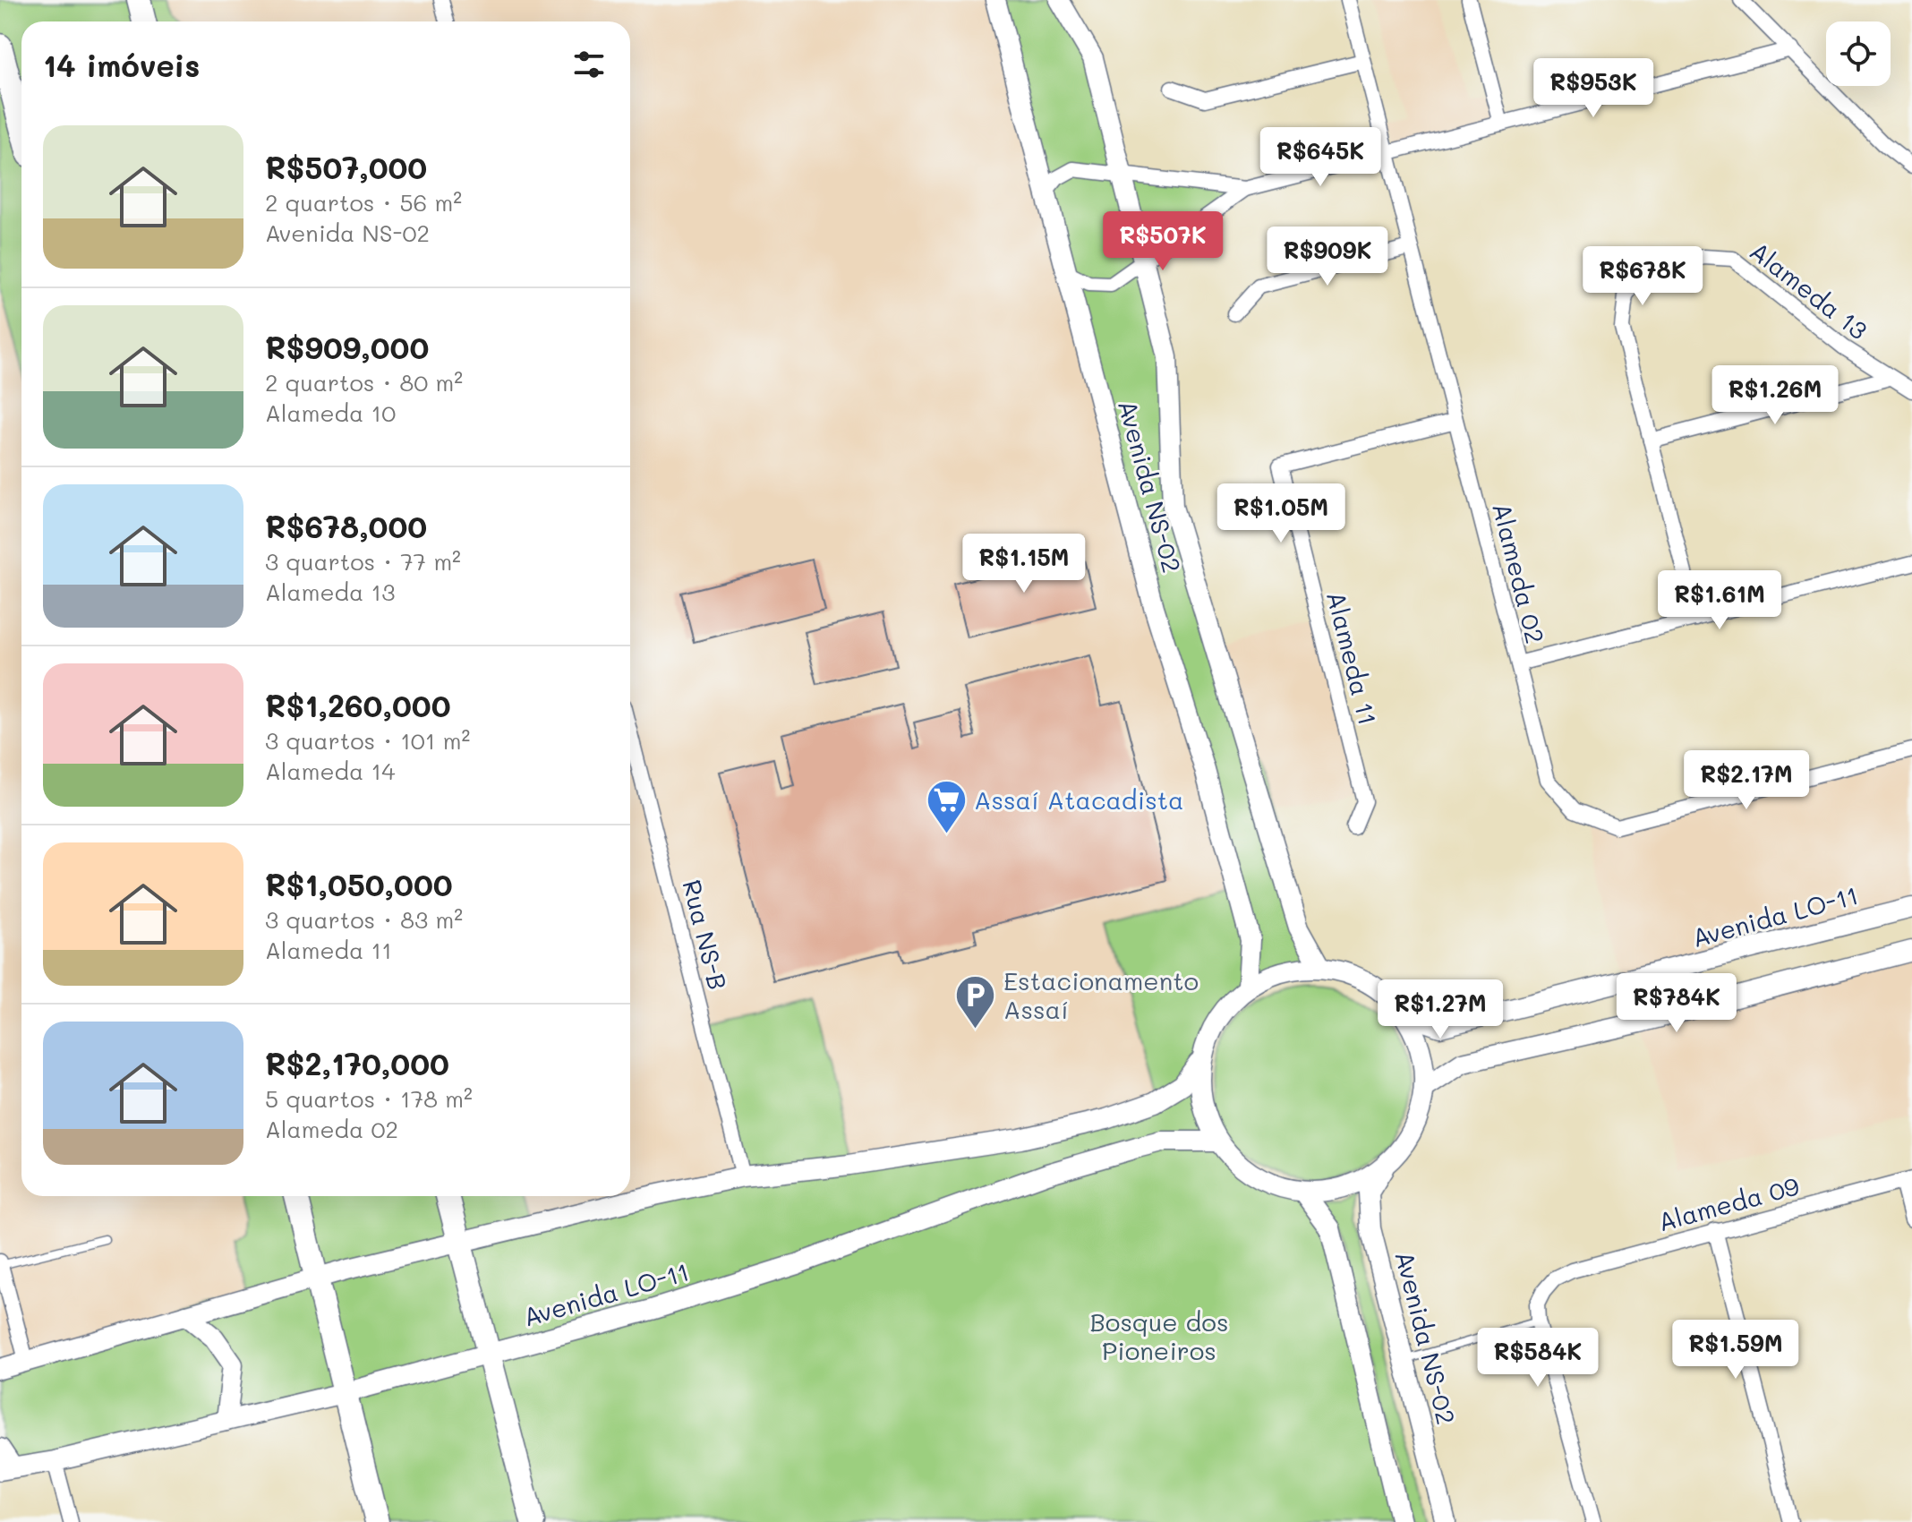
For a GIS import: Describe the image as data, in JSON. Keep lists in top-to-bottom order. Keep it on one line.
{"streets":{"street":["Alameda 13","Avenida NS-02","Alameda 02","Alameda 11","Avenida LO-11","Rua NS-B","Alameda 09"]},"crossings":[["Avenida NS-02","Avenida LO-11"],["Alameda 02","Alameda 11"]],"parks":["Bosque dos Pioneiros"],"places":{"supermarket":["Assaí Atacadista"],"parking":["Estacionamento Assaí"]},"page":{"heading":"14 imóveis","price":["R$953K","R$645K","R$507K","R$909K","R$678K","R$1.26M","R$1.05M","R$1.15M","R$1.61M","R$2.17M","R$784K","R$1.27M","R$1.59M","R$584K"],"list":[{"name":"R$507,000","note":"2 quartos · 56 m² · Avenida NS-02"},{"name":"R$909,000","note":"2 quartos · 80 m² · Alameda 10"},{"name":"R$678,000","note":"3 quartos · 77 m² · Alameda 13"},{"name":"R$1,260,000","note":"3 quartos · 101 m² · Alameda 14"},{"name":"R$1,050,000","note":"3 quartos · 83 m² · Alameda 11"},{"name":"R$2,170,000","note":"5 quartos · 178 m² · Alameda 02"}]}}
